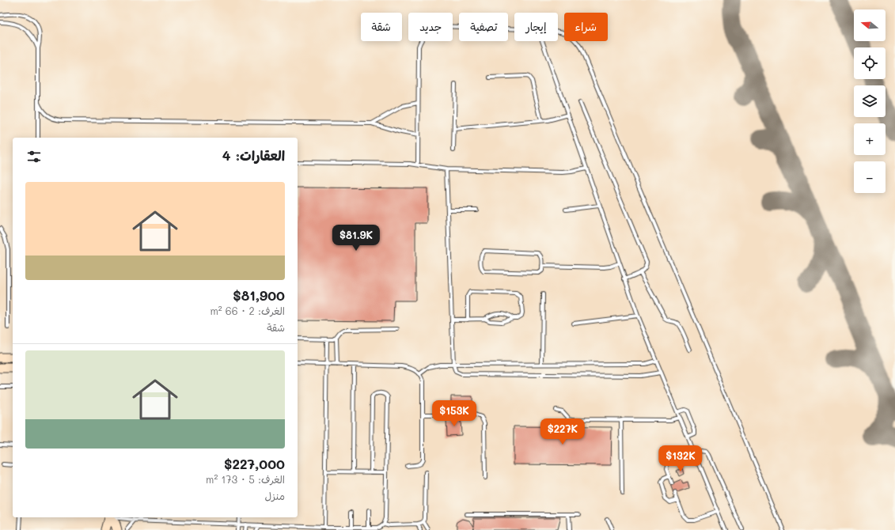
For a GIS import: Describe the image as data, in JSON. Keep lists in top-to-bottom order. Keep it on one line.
{"north":"left","page":{"map_buttons":["+","−"],"chip":["شراء","إيجار","تصفية","جديد","شقة"],"heading":"العقارات: 4","list":[{"name":"$81,900","note":"الغرف: 2 · 66 m² · شقة"},{"name":"$227,000","note":"الغرف: 5 · 173 m² · منزل"}],"price":["$81.9K","$153K","$227K","$132K"]}}
